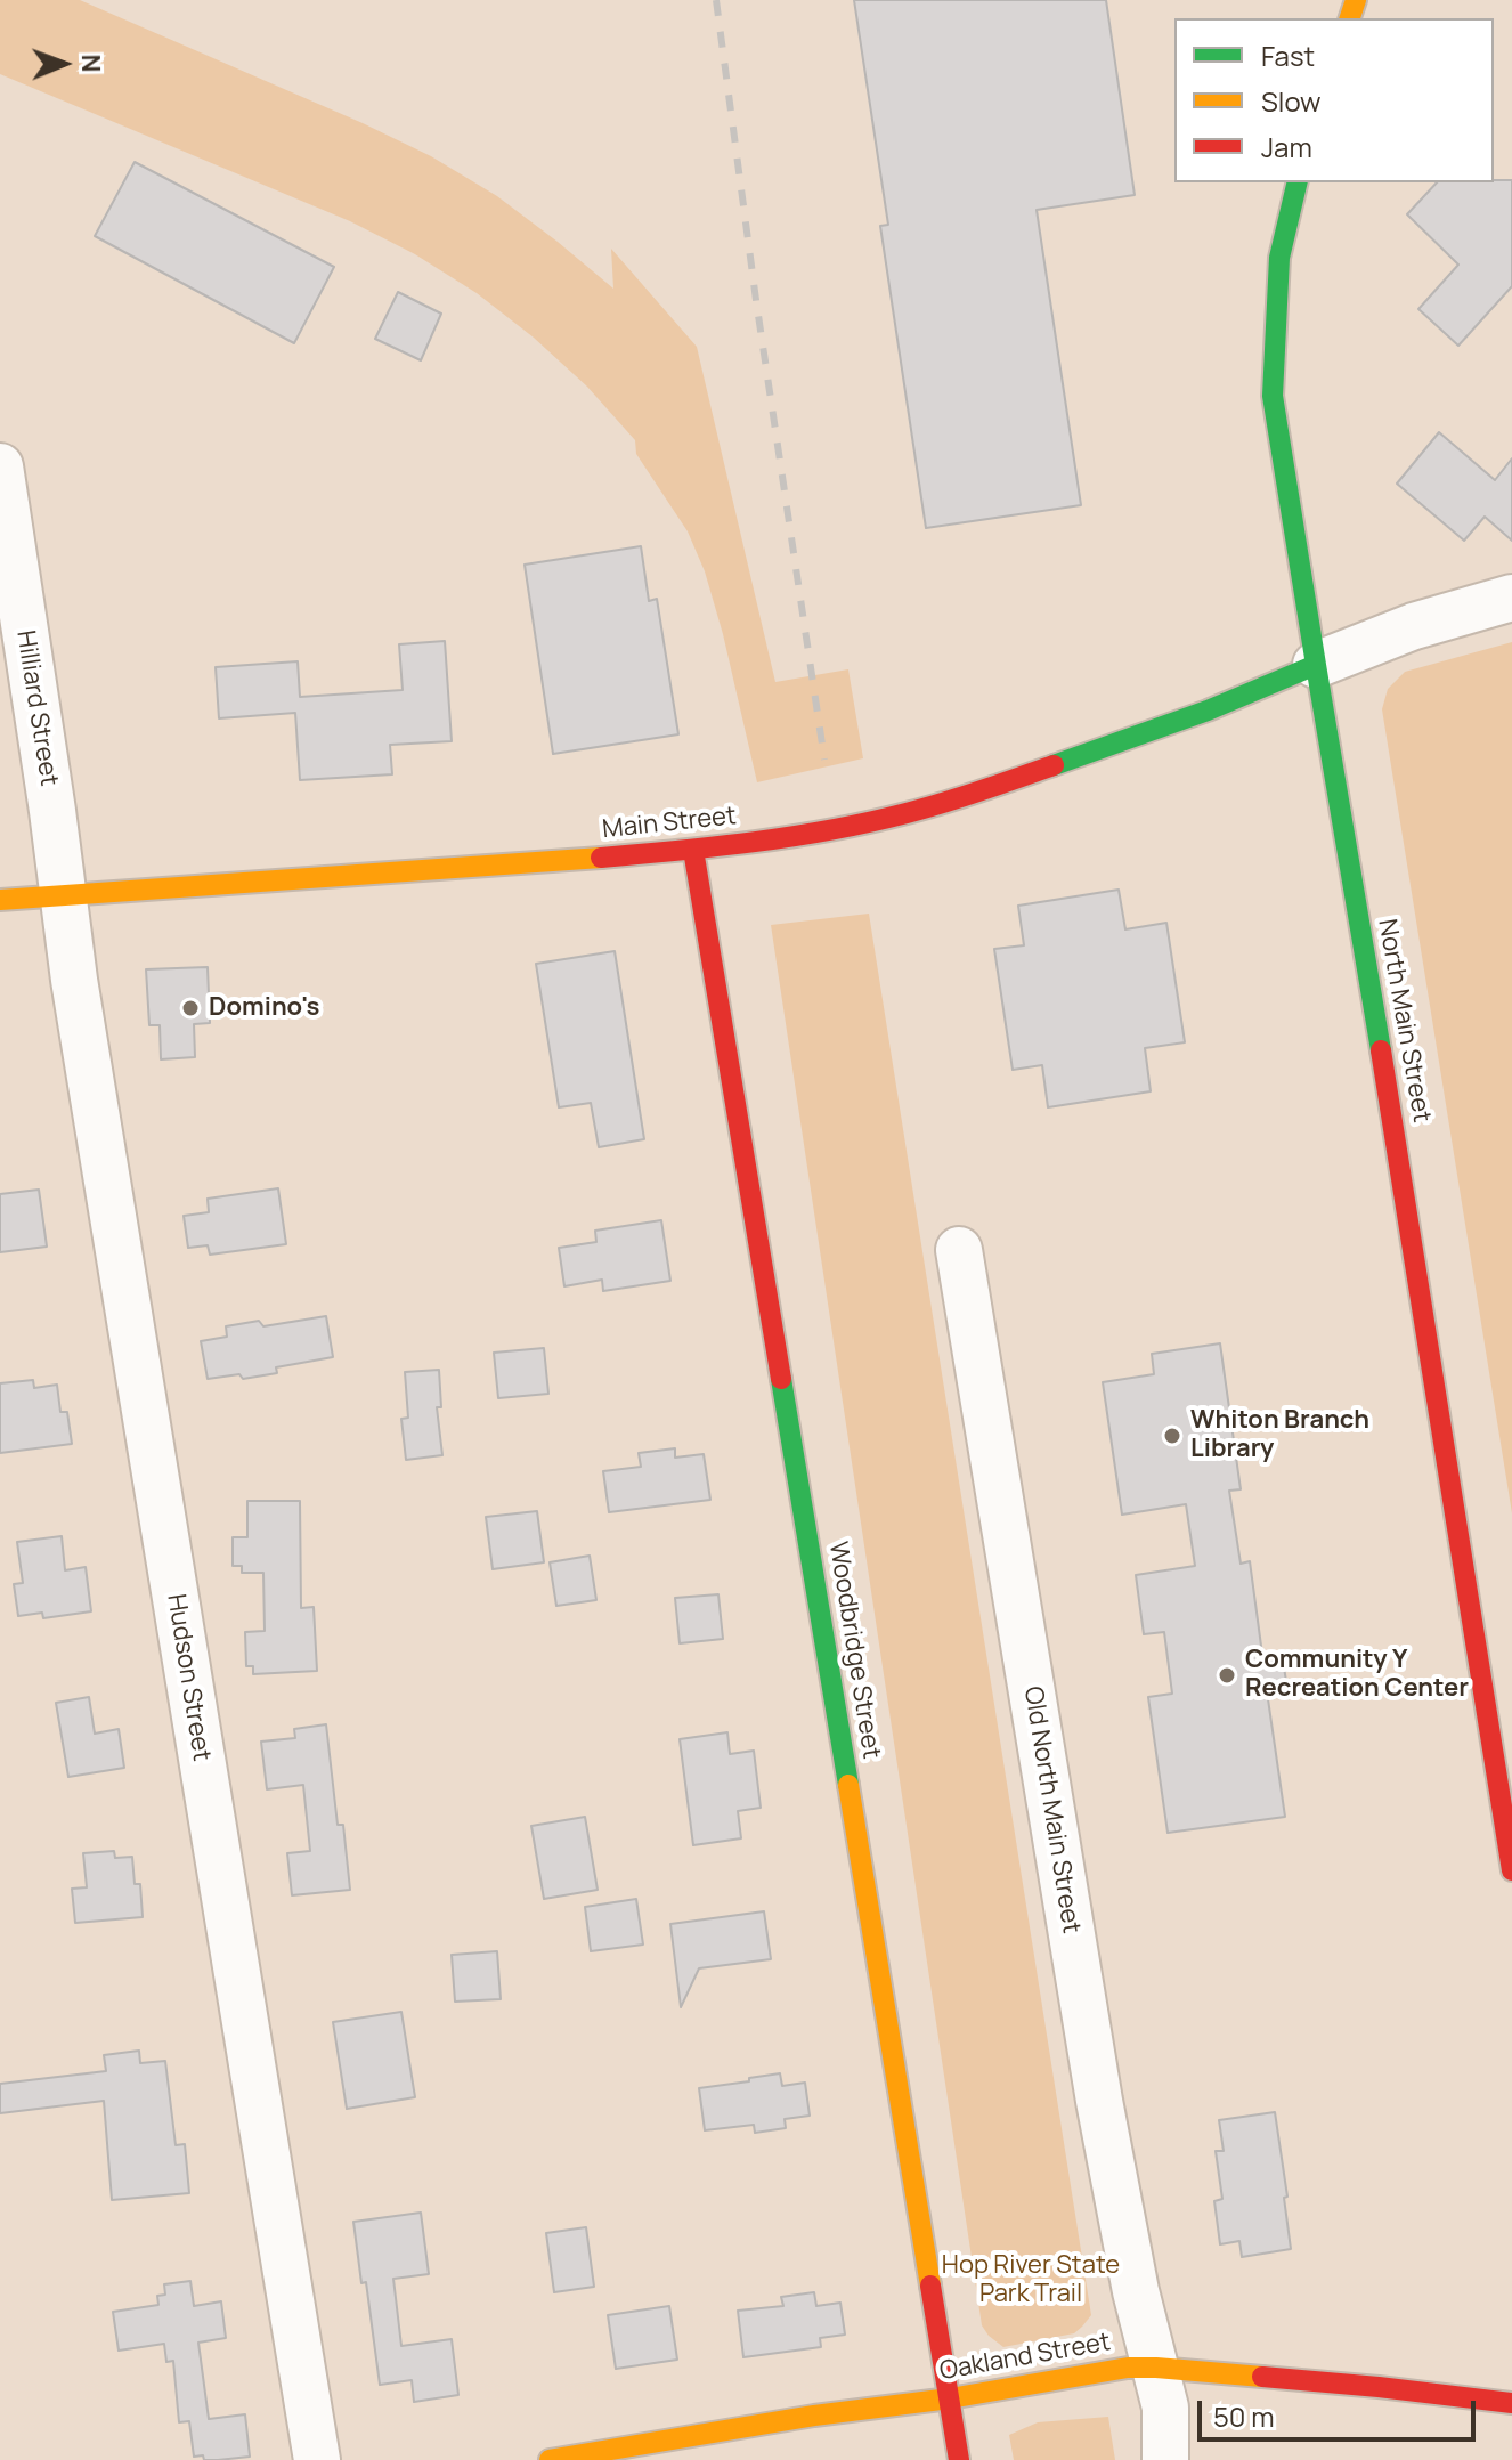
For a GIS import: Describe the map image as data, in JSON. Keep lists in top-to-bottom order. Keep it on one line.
{"streets":{"main road":["Main Street","North Main Street","Woodbridge Street","Oakland Street"],"street":["Hilliard Street","Hudson Street","Old North Main Street"]},"crossings":[["Hilliard Street","Main Street"],["Hilliard Street","Hudson Street"],["Main Street","North Main Street"],["Main Street","Woodbridge Street"],["Main Street","Hudson Street"],["Woodbridge Street","Oakland Street"],["Old North Main Street","Oakland Street"]],"parks":["Hop River State Park Trail"],"places":["Domino's","Whiton Branch Library","Community Y Recreation Center"],"legend":["Fast","Slow","Jam"],"scale_bar":"50 m","north":"right"}
